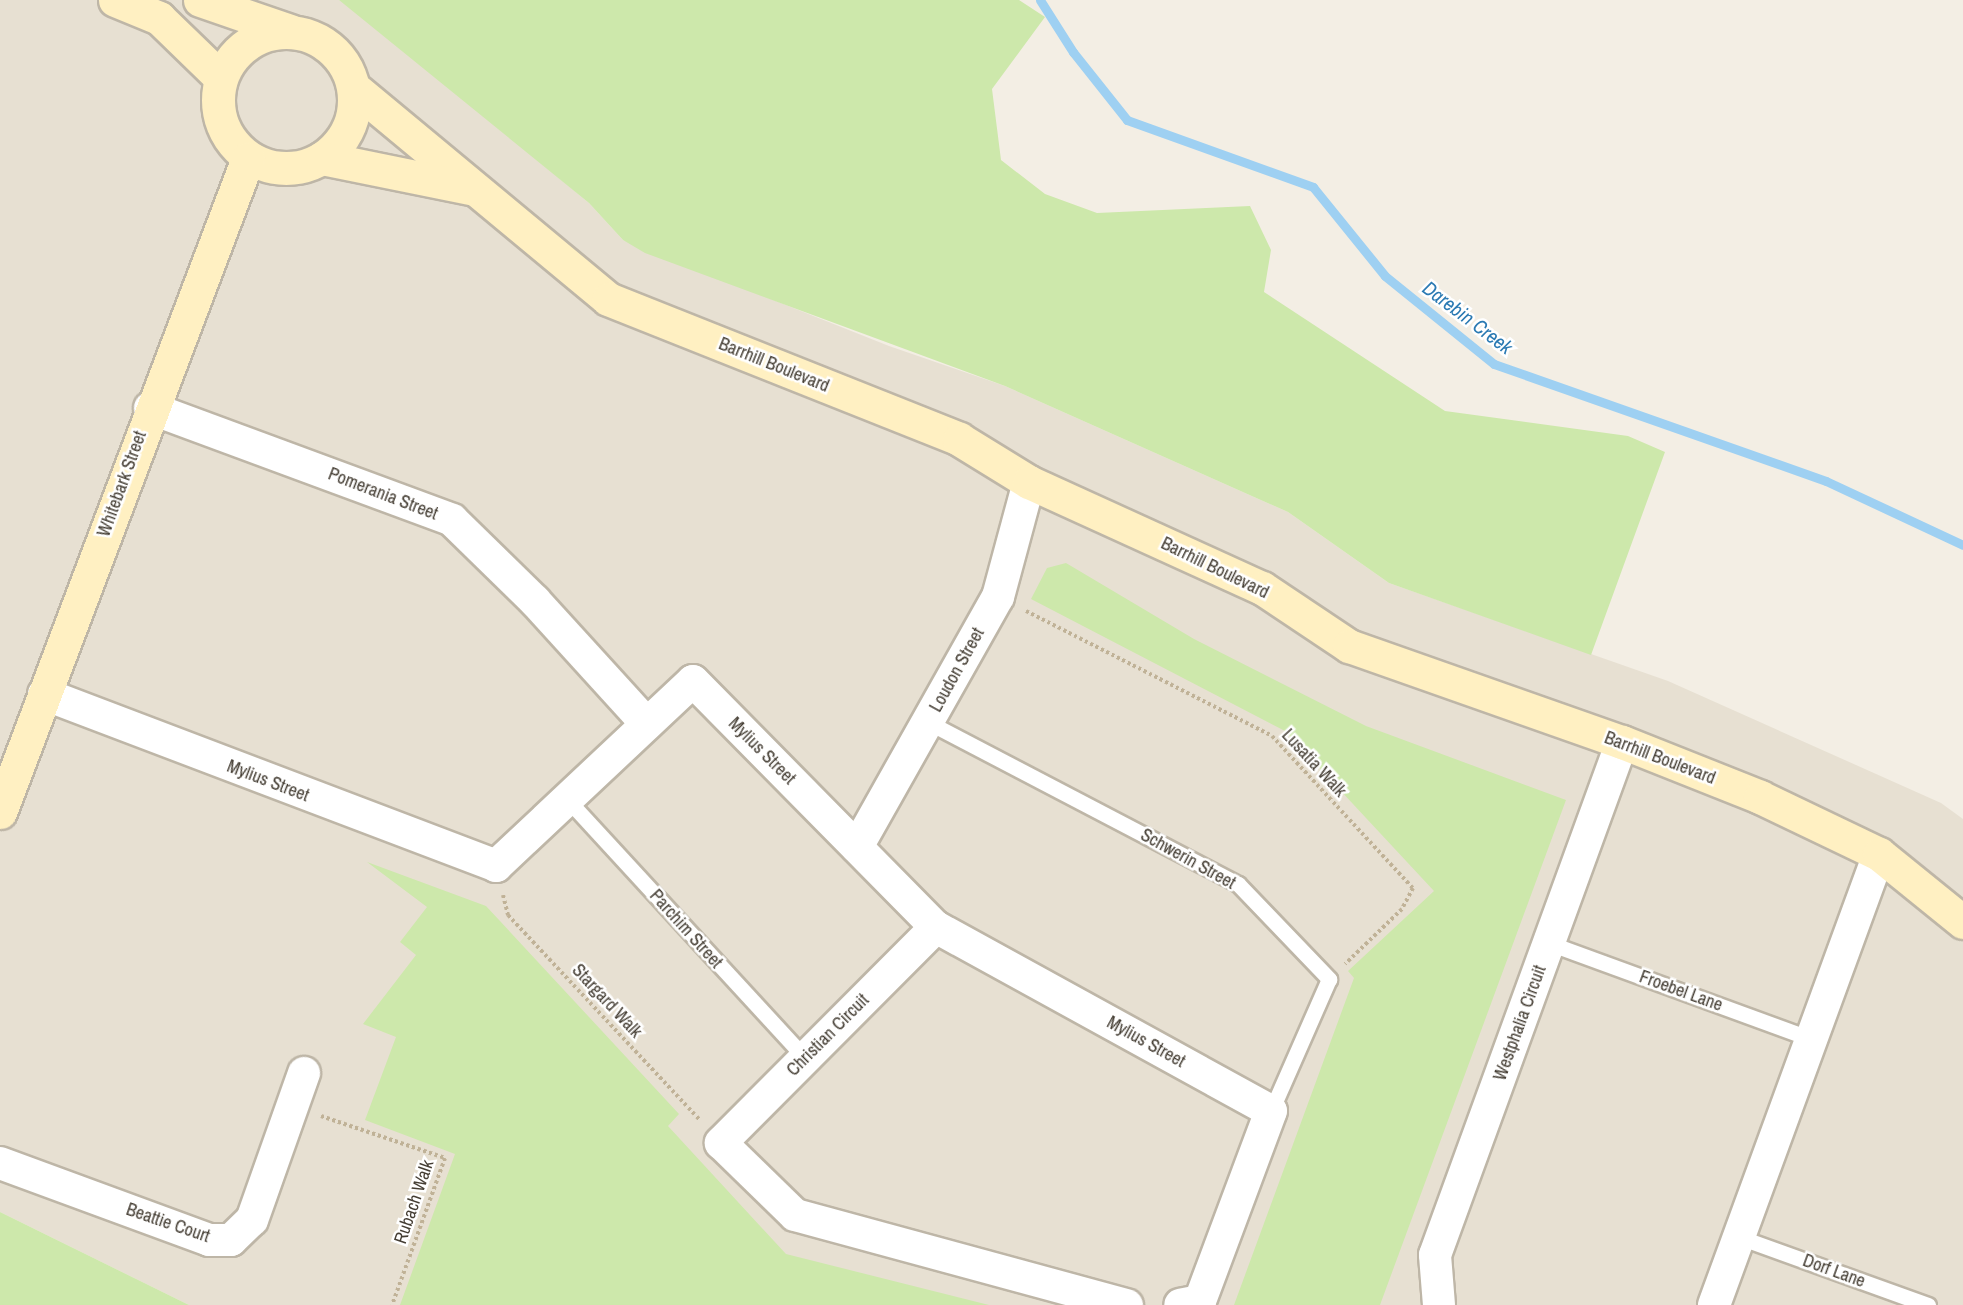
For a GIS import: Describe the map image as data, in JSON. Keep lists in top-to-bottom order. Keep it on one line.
{"streets":{"street":["Barrhill Boulevard","Whitebark Street","Pomerania Street","Loudon Street","Mylius Street","Westphalia Circuit","Christian Circuit","Beattie Court"],"lane":["Schwerin Street","Parchim Street","Froebel Lane","Dorf Lane"],"path":["Lusatia Walk","Stargard Walk","Rubach Walk"]},"crossings":[["Barrhill Boulevard","Whitebark Street"],["Barrhill Boulevard","Loudon Street"],["Barrhill Boulevard","Westphalia Circuit"],["Whitebark Street","Pomerania Street"],["Whitebark Street","Mylius Street"],["Pomerania Street","Mylius Street"],["Loudon Street","Mylius Street"],["Loudon Street","Lusatia Walk"],["Loudon Street","Schwerin Street"],["Mylius Street","Parchim Street"],["Mylius Street","Stargard Walk"],["Mylius Street","Christian Circuit"],["Lusatia Walk","Schwerin Street"],["Parchim Street","Christian Circuit"],["Froebel Lane","Westphalia Circuit"],["Stargard Walk","Christian Circuit"],["Rubach Walk","Beattie Court"]],"water":["Darebin Creek"]}
